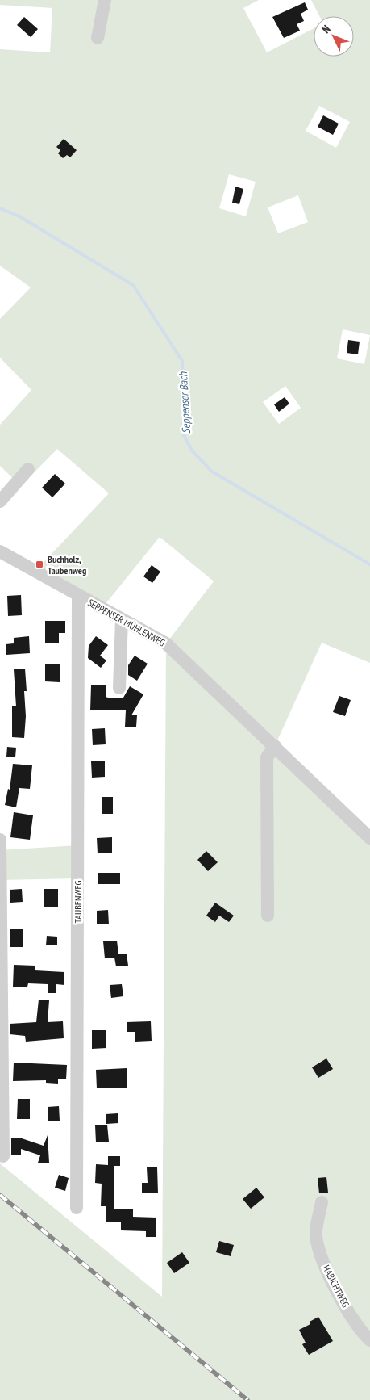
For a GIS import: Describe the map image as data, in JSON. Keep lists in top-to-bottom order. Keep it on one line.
{"streets":{"street":["SEPPENSER MÜHLENWEG","TAUBENWEG","HABICHTWEG"]},"crossings":[["SEPPENSER MÜHLENWEG","TAUBENWEG"]],"water":["Seppenser Bach"],"places":{"transit":["Buchholz, Taubenweg"]},"north":"top left"}
